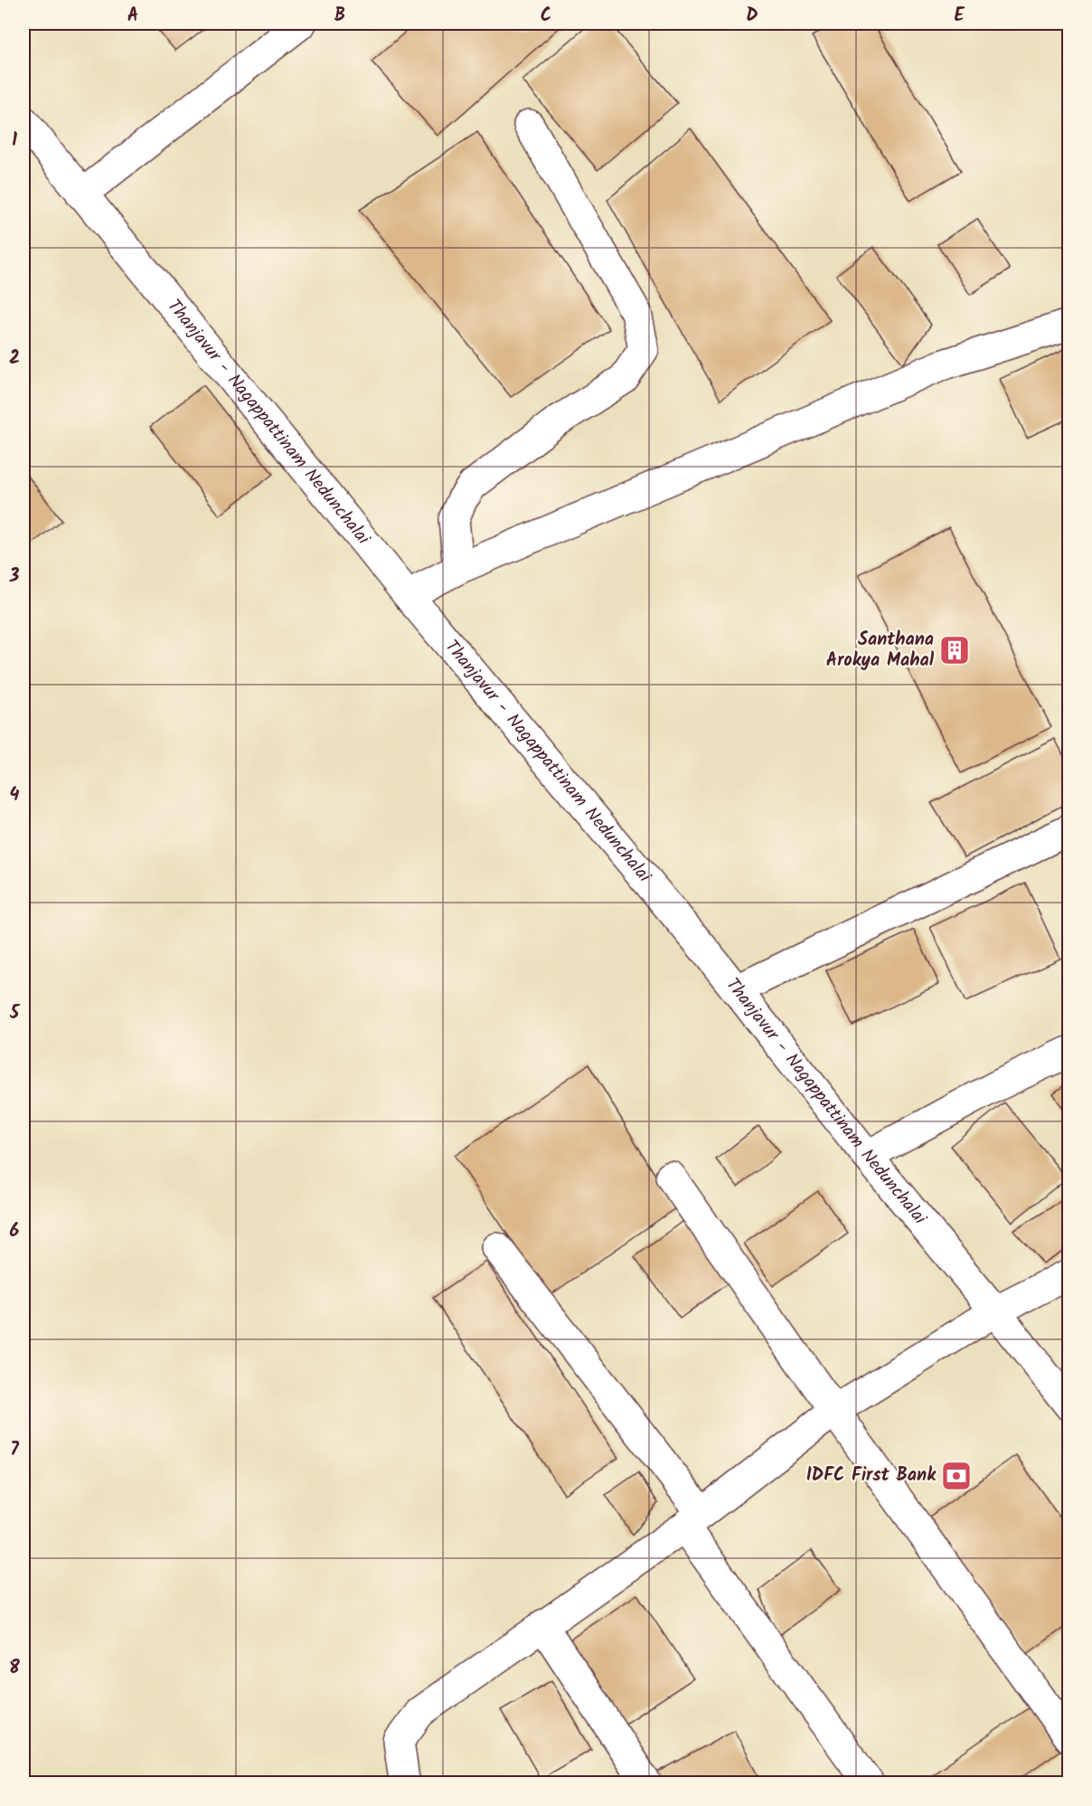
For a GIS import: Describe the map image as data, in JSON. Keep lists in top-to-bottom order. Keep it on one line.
{"streets":{"main road":["Thanjavur - Nagappattinam Nedunchalai"]},"places":{"building":["Santhana Arokya Mahal"],"bank":["IDFC First Bank"]},"grid":{"columns":["A","B","C","D","E"],"rows":["1","2","3","4","5","6","7","8"]}}
